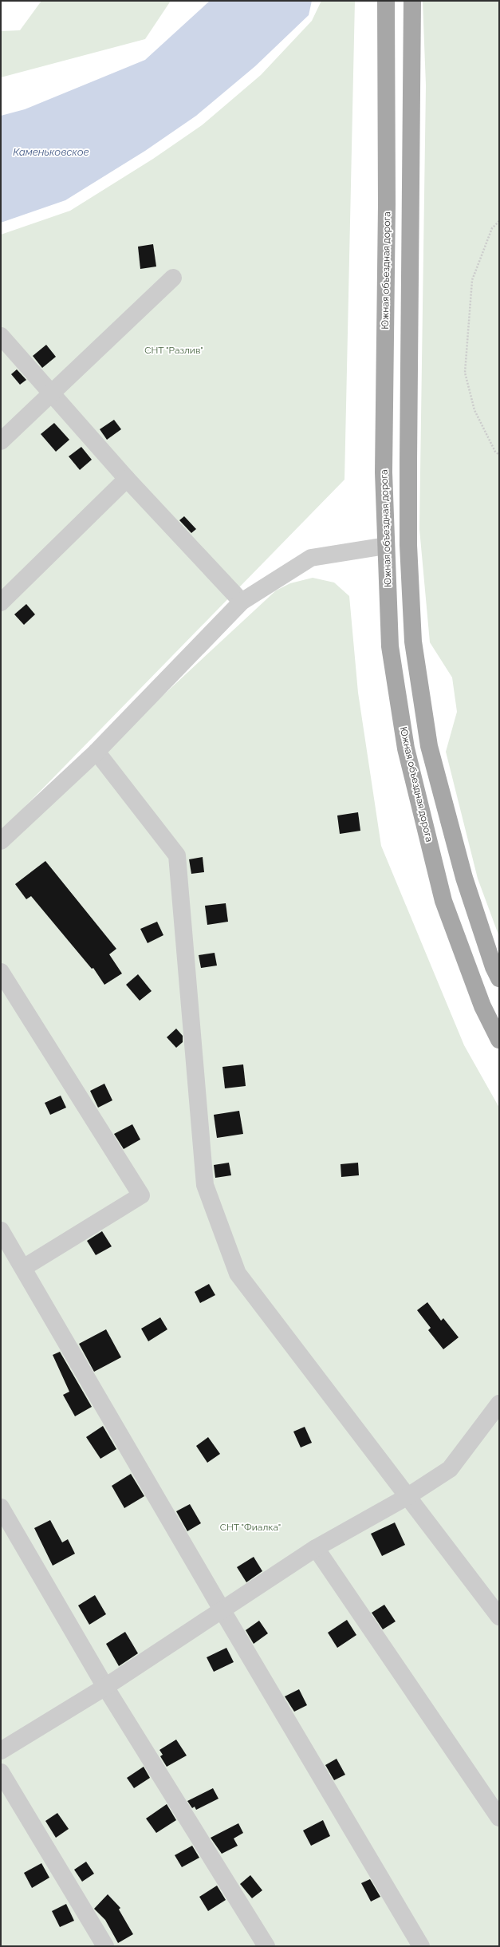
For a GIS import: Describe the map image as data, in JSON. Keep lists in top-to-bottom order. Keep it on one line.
{"streets":{"main road":["Южная объездная дорога"]},"water":["Каменьковское"],"parks":["СНТ \"Разлив\"","СНТ \"Фиалка\""]}
